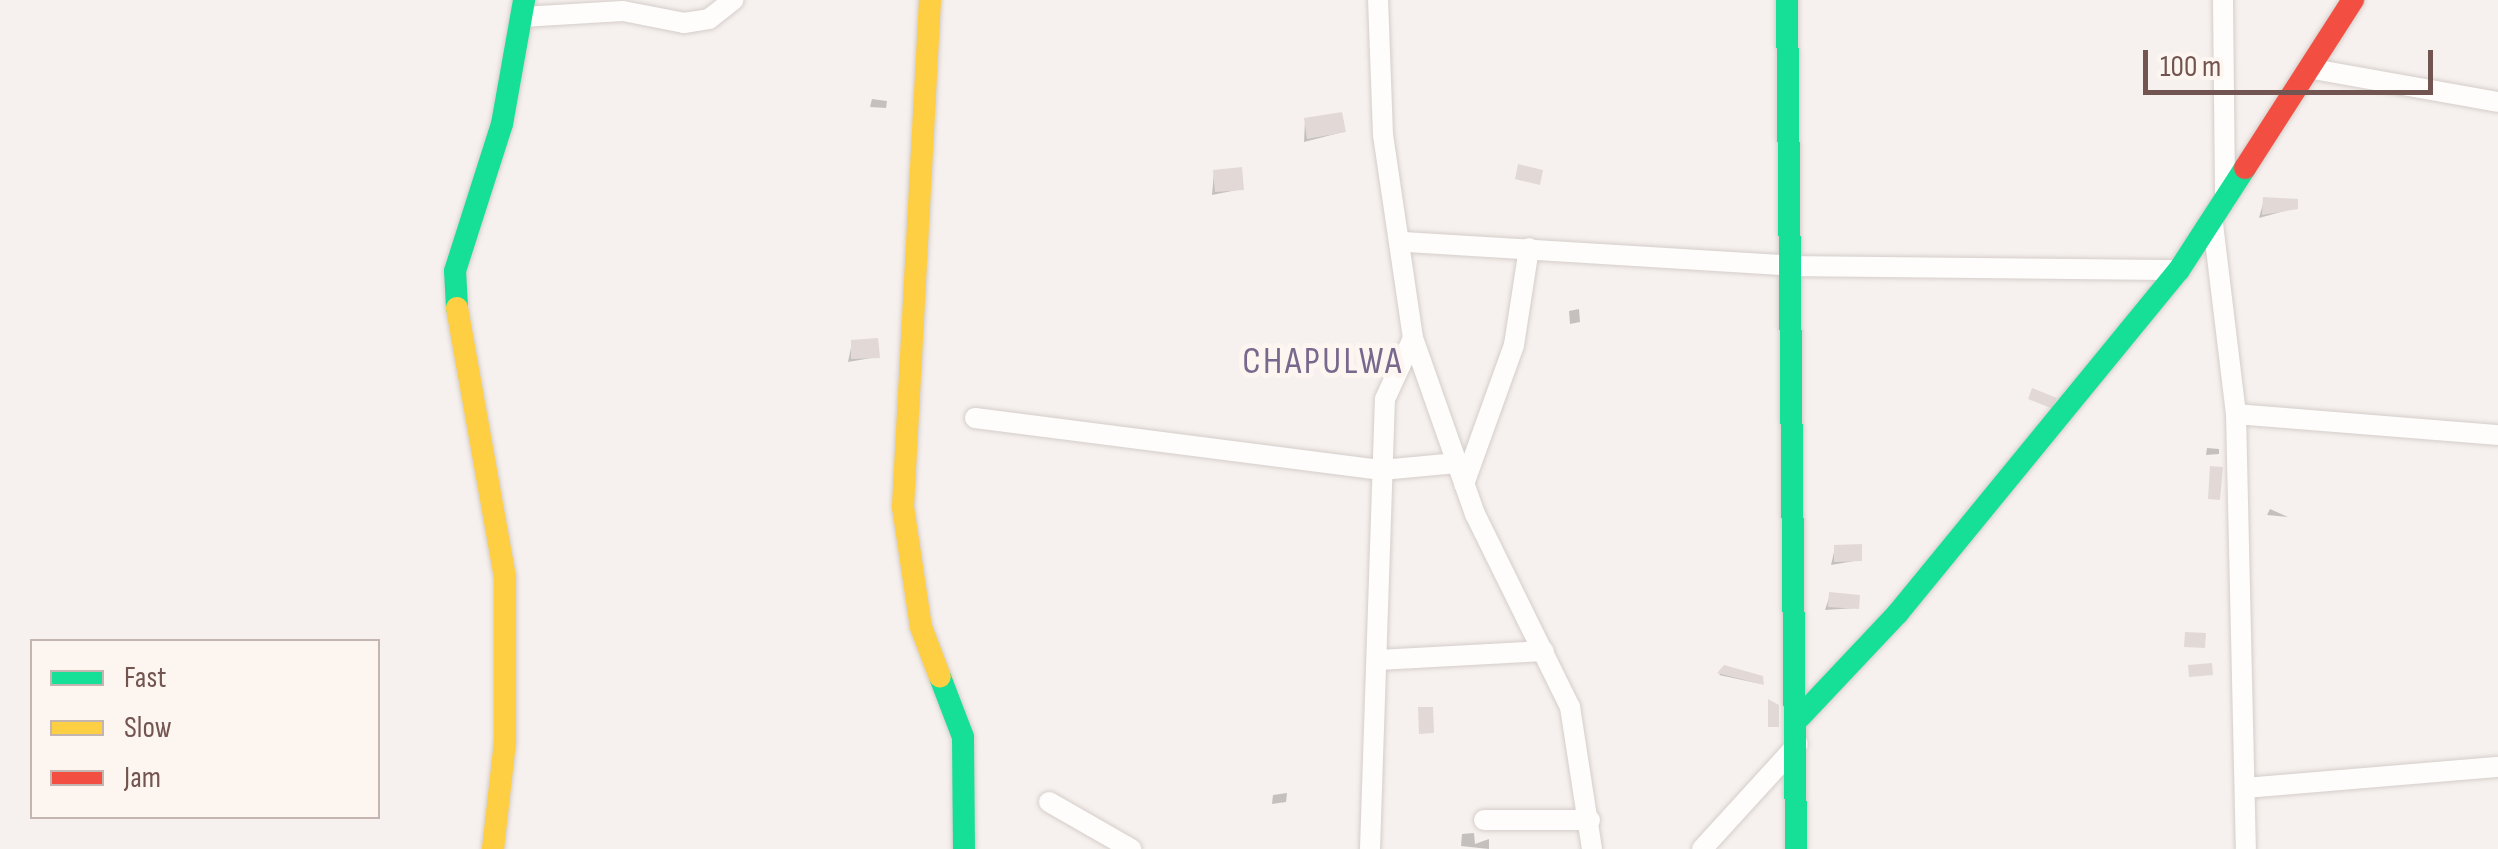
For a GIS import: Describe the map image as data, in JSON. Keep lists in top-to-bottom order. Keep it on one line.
{"districts":["CHAPULWA"],"legend":["Fast","Slow","Jam"],"scale_bar":"100 m"}
